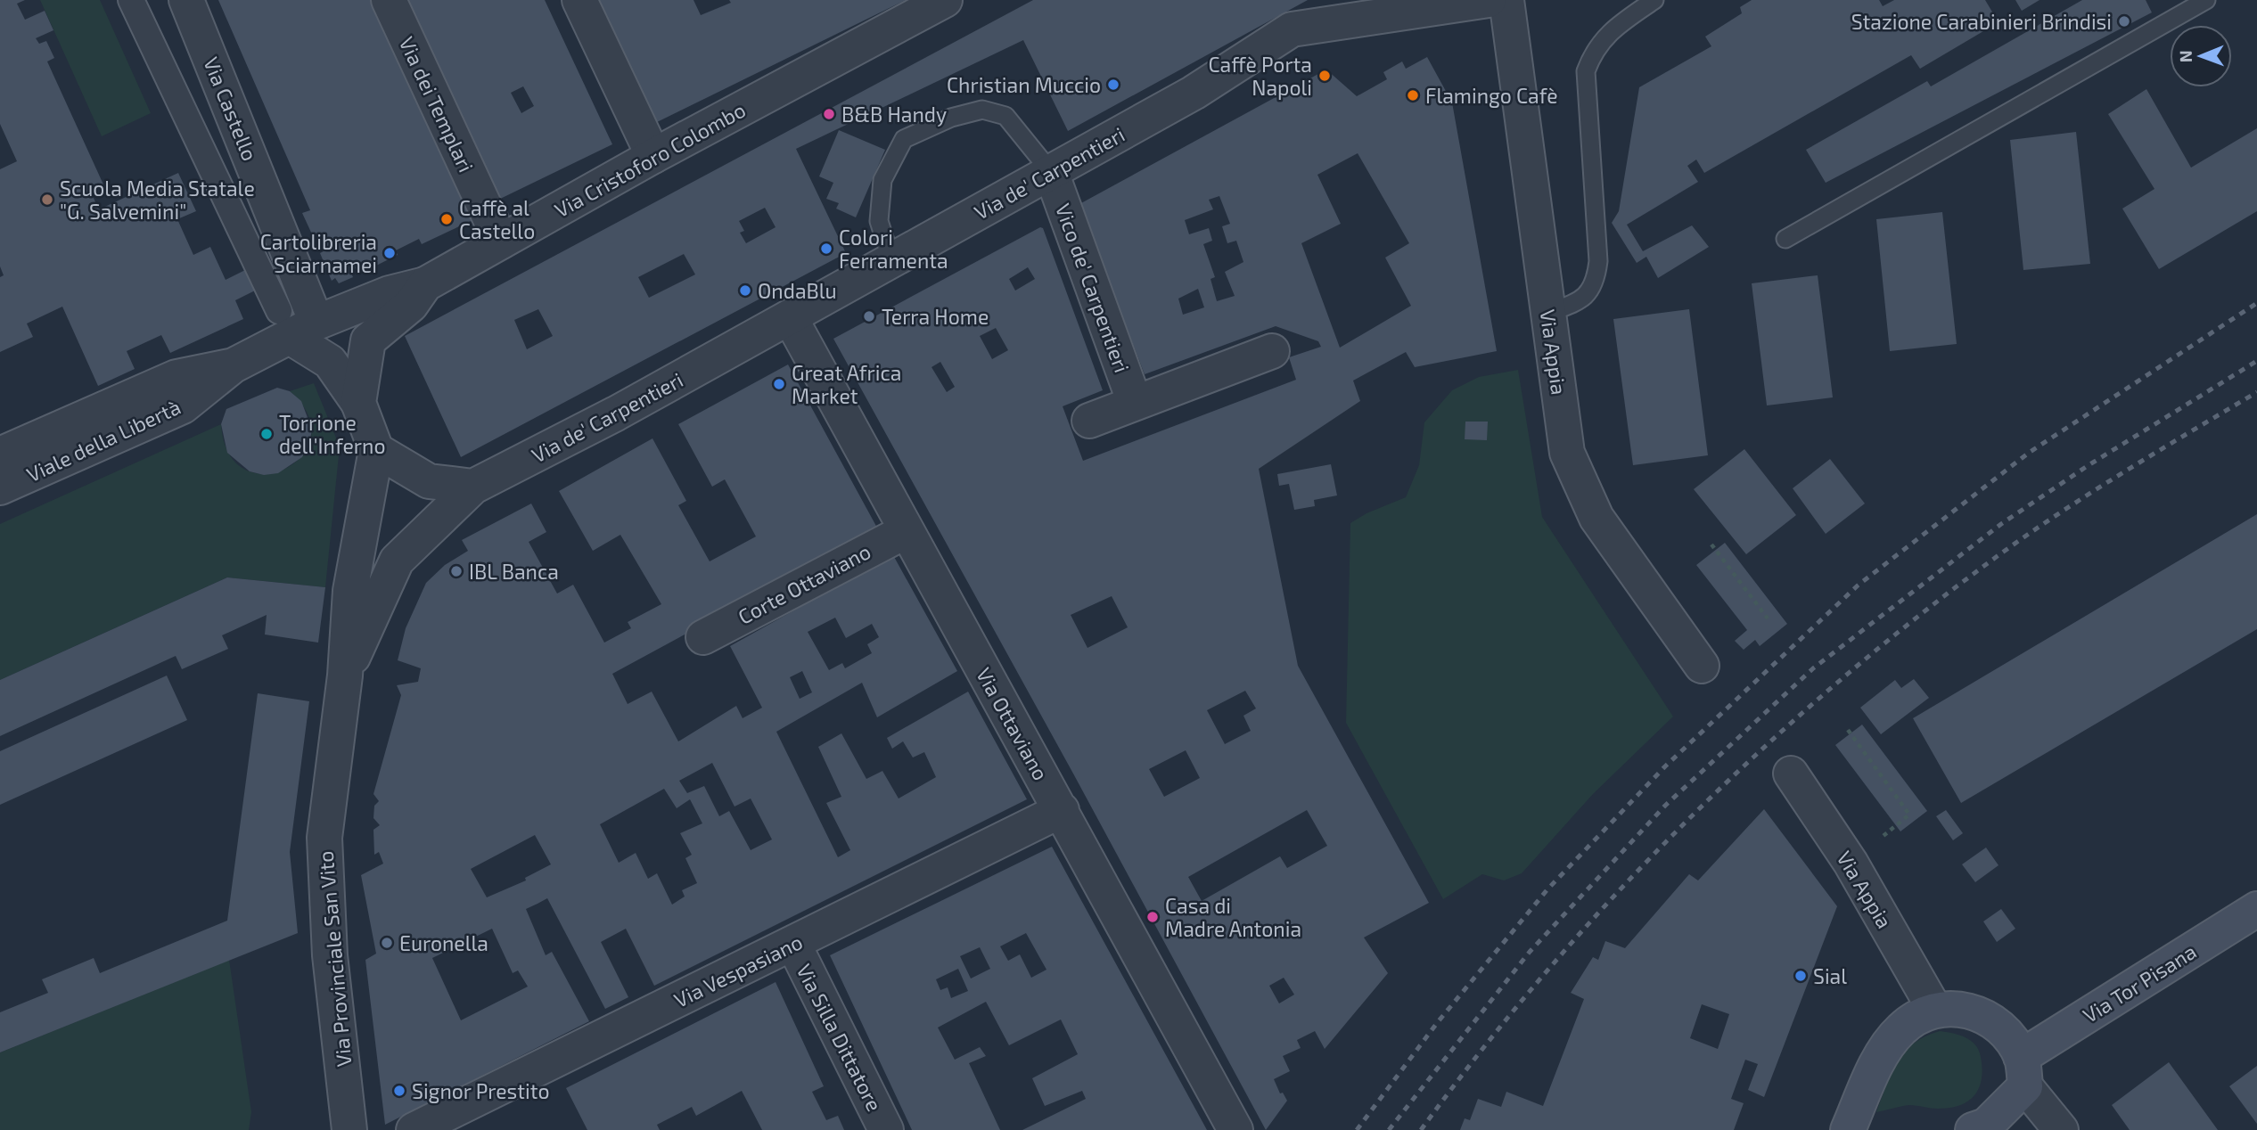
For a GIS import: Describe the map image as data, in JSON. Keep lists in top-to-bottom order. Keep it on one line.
{"streets":{"main road":["Via Tor Pisana"],"street":["Via dei Templari","Via Castello","Via Cristoforo Colombo","Via de' Carpentieri","Vico de' Carpentieri","Via Appia","Viale della Libertà","Corte Ottaviano","Via Ottaviano","Via Provinciale San Vito","Via Vespasiano","Via Silla Dittatore"]},"crossings":[["Via dei Templari","Via Cristoforo Colombo"],["Via Castello","Via Cristoforo Colombo"],["Via Castello","Viale della Libertà"],["Via Cristoforo Colombo","Viale della Libertà"],["Via de' Carpentieri","Vico de' Carpentieri"],["Via de' Carpentieri","Via Ottaviano"],["Via de' Carpentieri","Via Provinciale San Vito"],["Corte Ottaviano","Via Ottaviano"],["Via Ottaviano","Via Vespasiano"],["Via Vespasiano","Via Silla Dittatore"]],"places":["Stazione Carabinieri Brindisi","Caffè Porta Napoli","Christian Muccio","Flamingo Cafè","B&B Handy","Scuola Media Statale \"G. Salvemini\"","Caffè al Castello","Colori Ferramenta","Cartolibreria Sciarnamei","OndaBlu","Terra Home","Great Africa Market","Torrione dell'Inferno","IBL Banca","Casa di Madre Antonia","Euronella","Sial","Signor Prestito"],"north":"left"}
